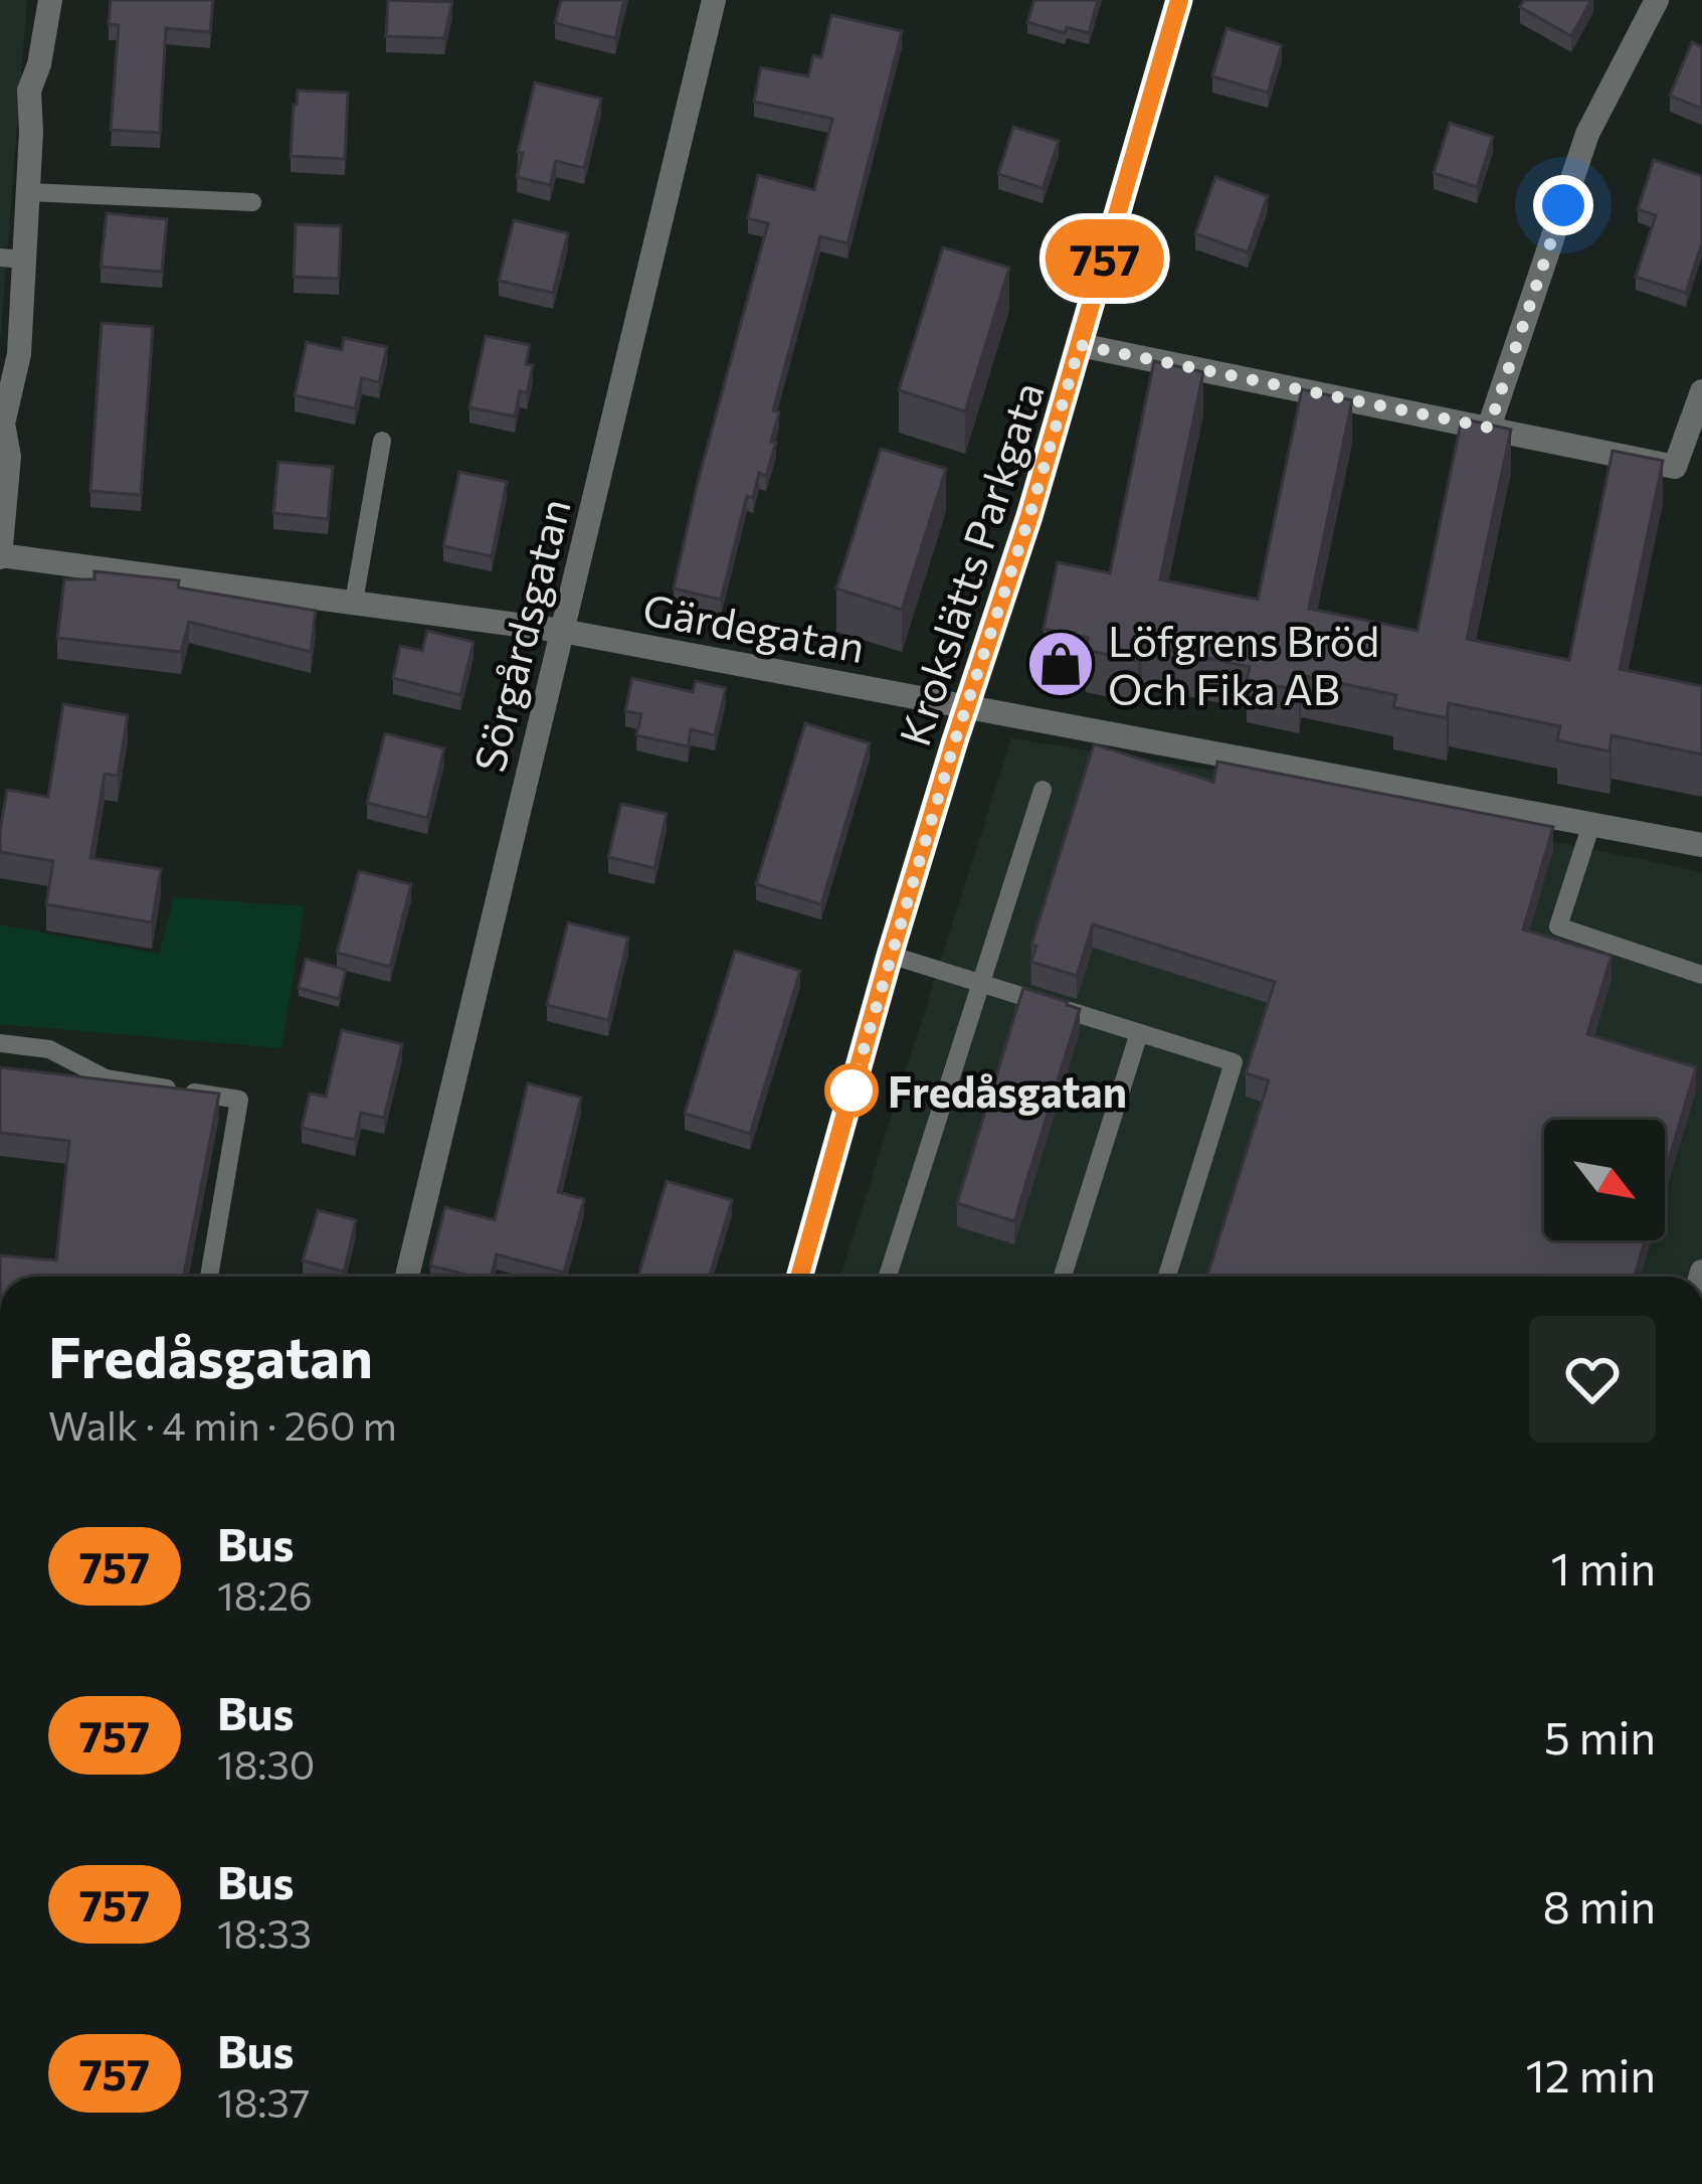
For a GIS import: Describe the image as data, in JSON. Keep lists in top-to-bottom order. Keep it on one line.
{"streets":{"street":["Krokslätts Parkgata","Gärdegatan","Sörgårdsgatan"]},"crossings":[["Krokslätts Parkgata","Gärdegatan"],["Gärdegatan","Sörgårdsgatan"]],"places":{"shop":["Löfgrens Bröd Och Fika AB"],"other":["Fredåsgatan"]},"lines":["bus line 757"],"north":"bottom right","page":{"on_map":"757","heading":["Fredåsgatan","Walk · 4 min · 260 m"],"list":[{"mark":"757","name":"Bus","note":"18:26","value":"1 min"},{"mark":"757","name":"Bus","note":"18:30","value":"5 min"},{"mark":"757","name":"Bus","note":"18:33","value":"8 min"},{"mark":"757","name":"Bus","note":"18:37","value":"12 min"}]}}
